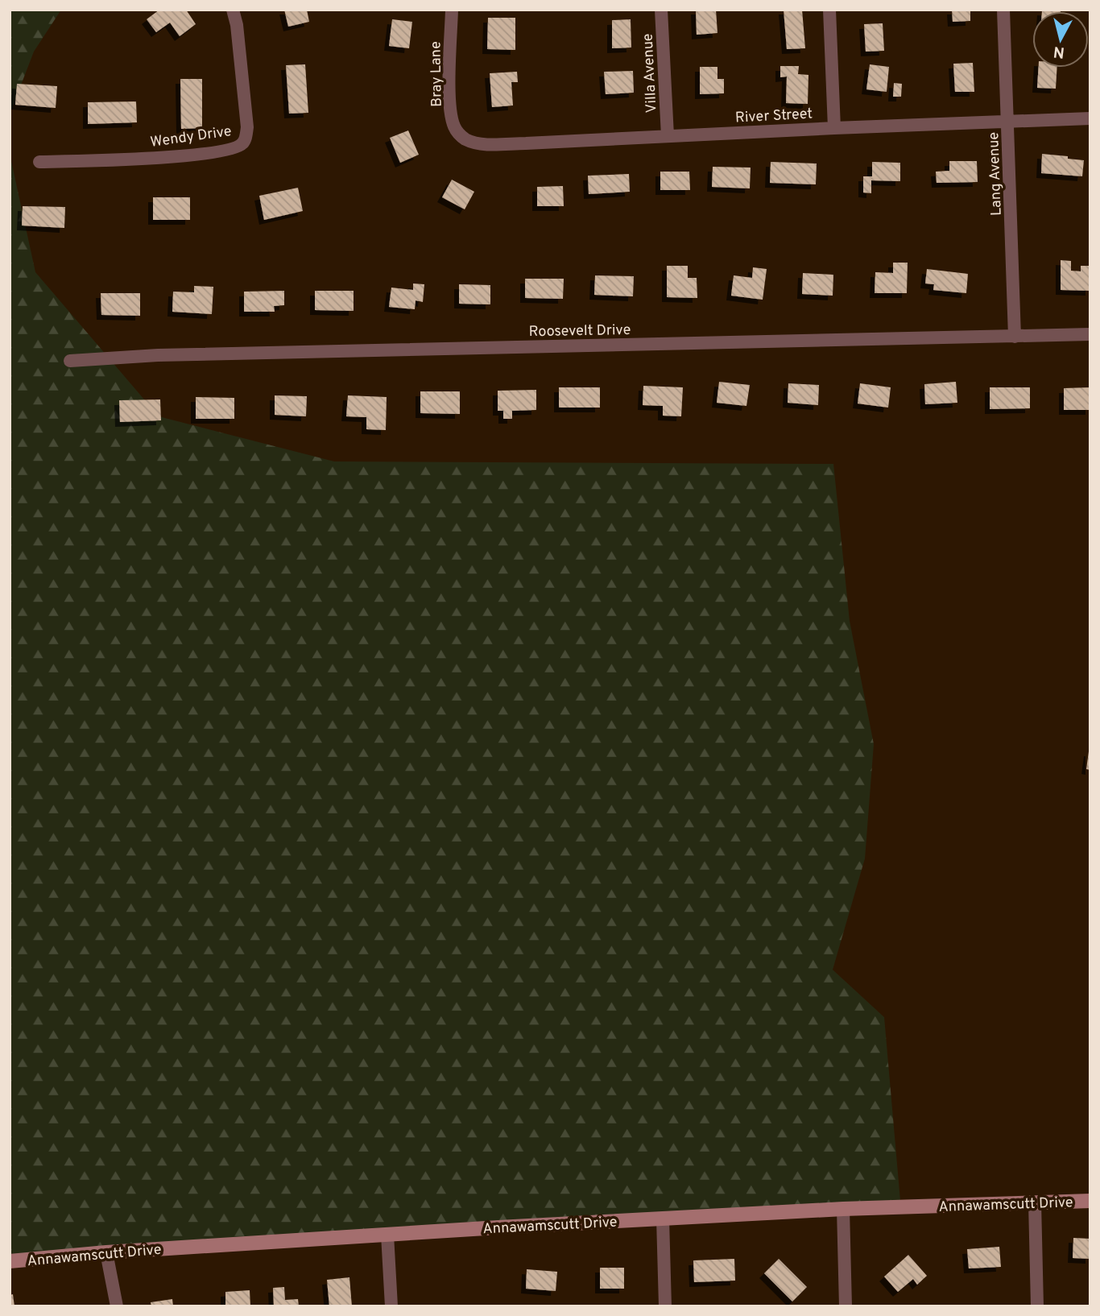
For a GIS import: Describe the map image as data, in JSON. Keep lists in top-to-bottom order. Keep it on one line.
{"streets":{"street":["Villa Avenue","Bray Lane","River Street","Wendy Drive","Lang Avenue","Roosevelt Drive","Annawamscutt Drive"]},"crossings":[["Villa Avenue","River Street"],["Bray Lane","River Street"],["River Street","Lang Avenue"],["Lang Avenue","Roosevelt Drive"]],"north":"bottom"}
